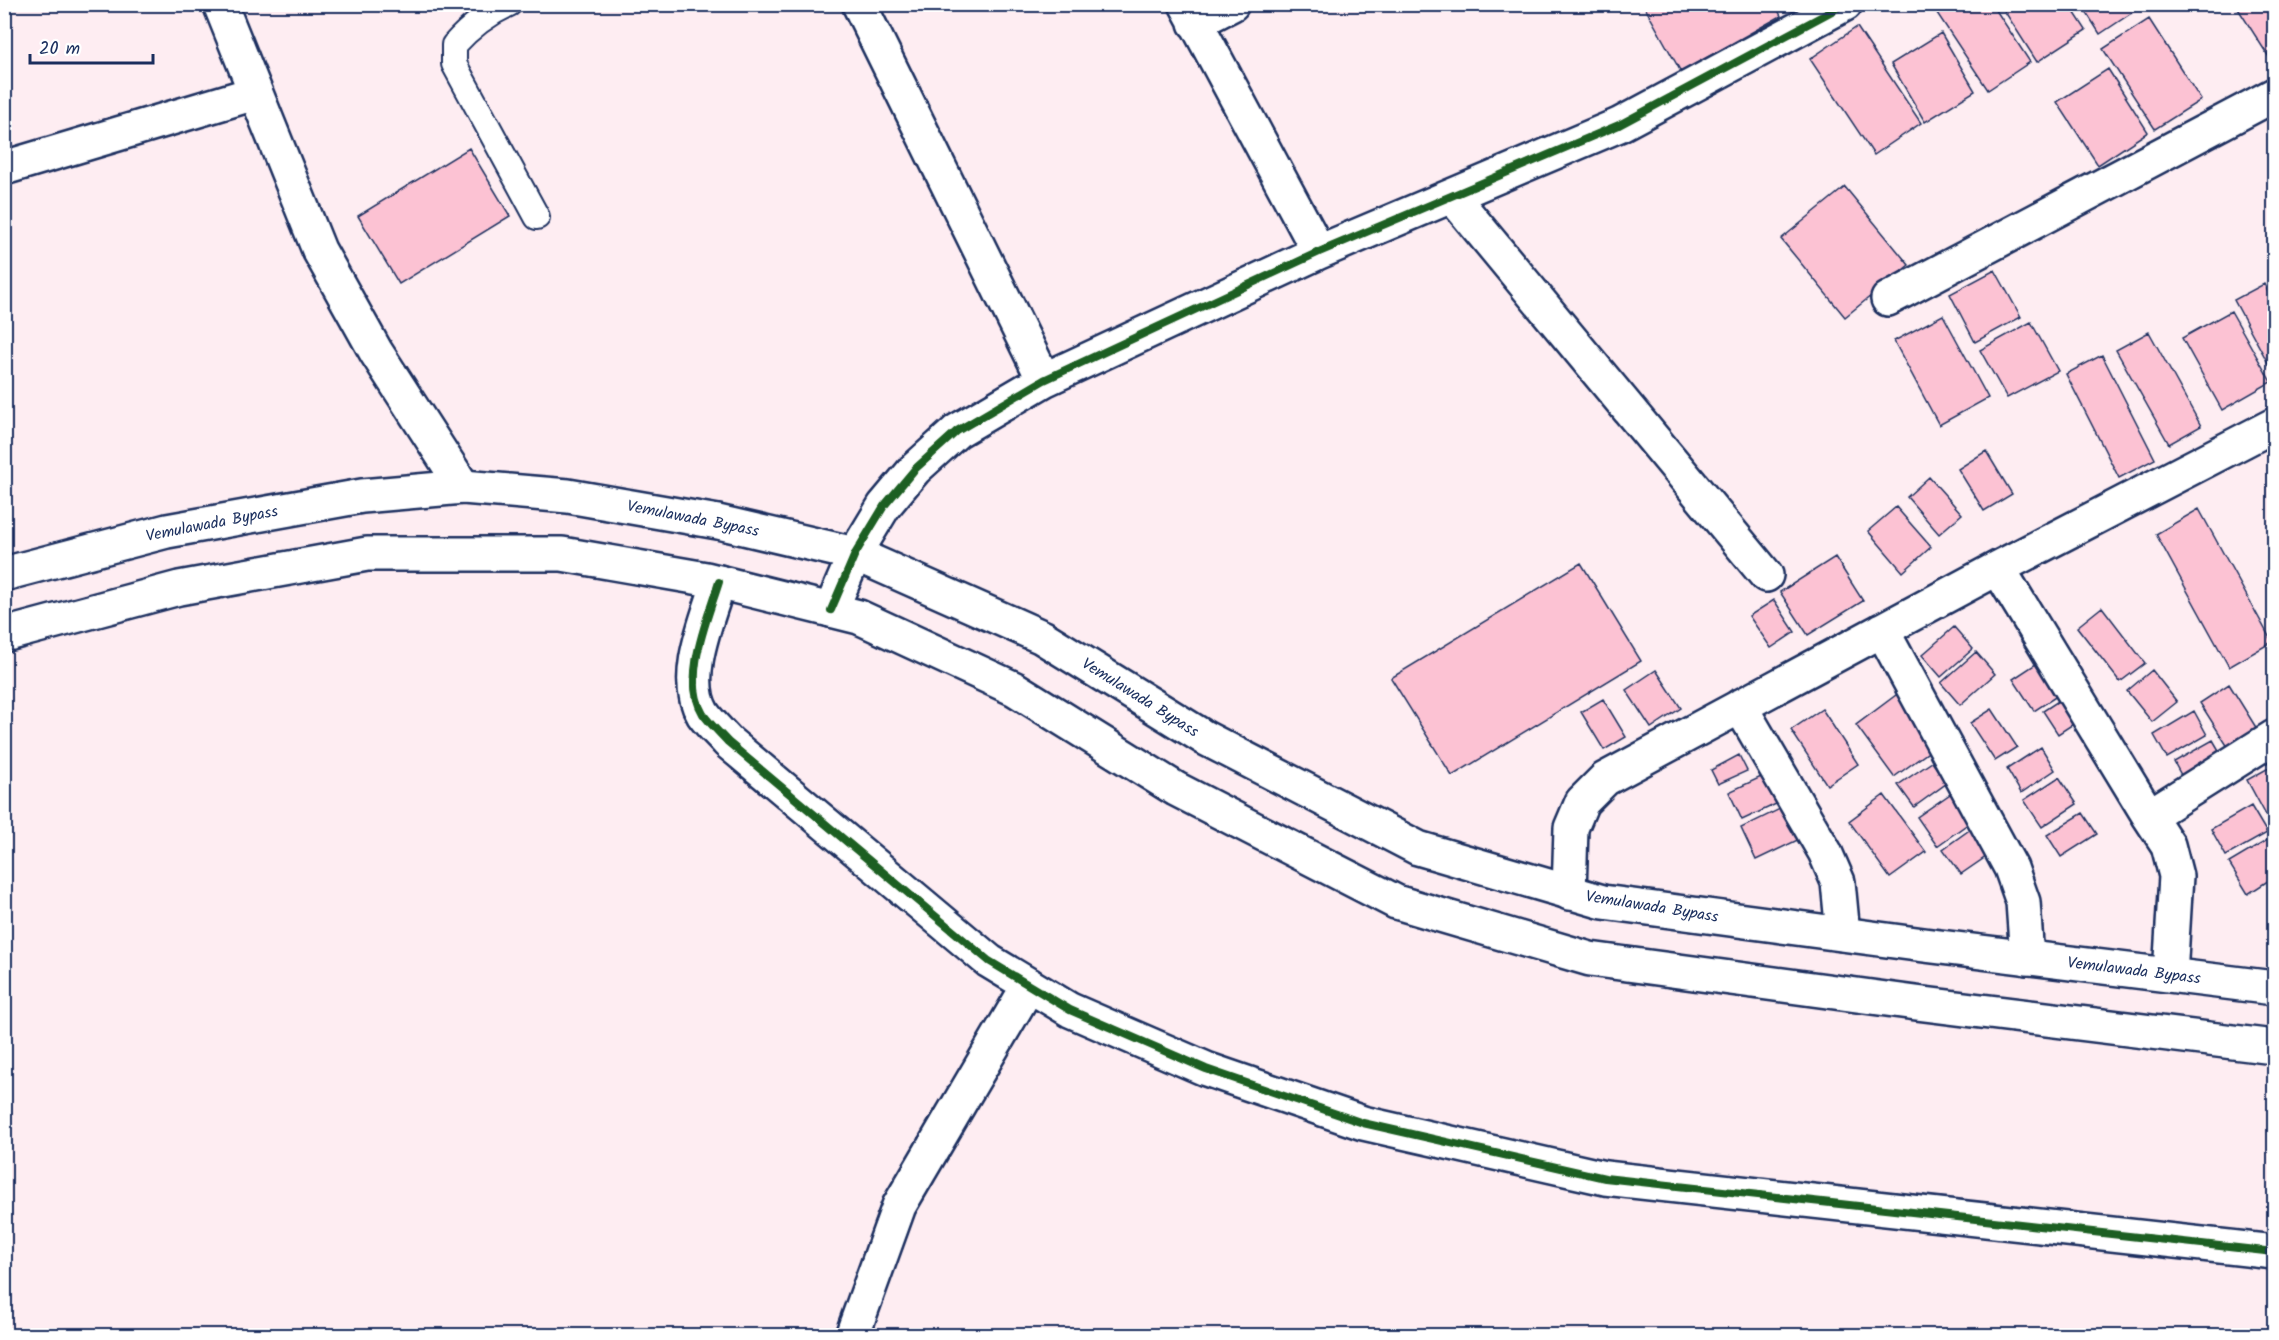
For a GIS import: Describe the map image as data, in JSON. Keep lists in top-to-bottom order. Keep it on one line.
{"streets":{"street":["Vemulawada Bypass"]},"scale_bar":"20 m"}
